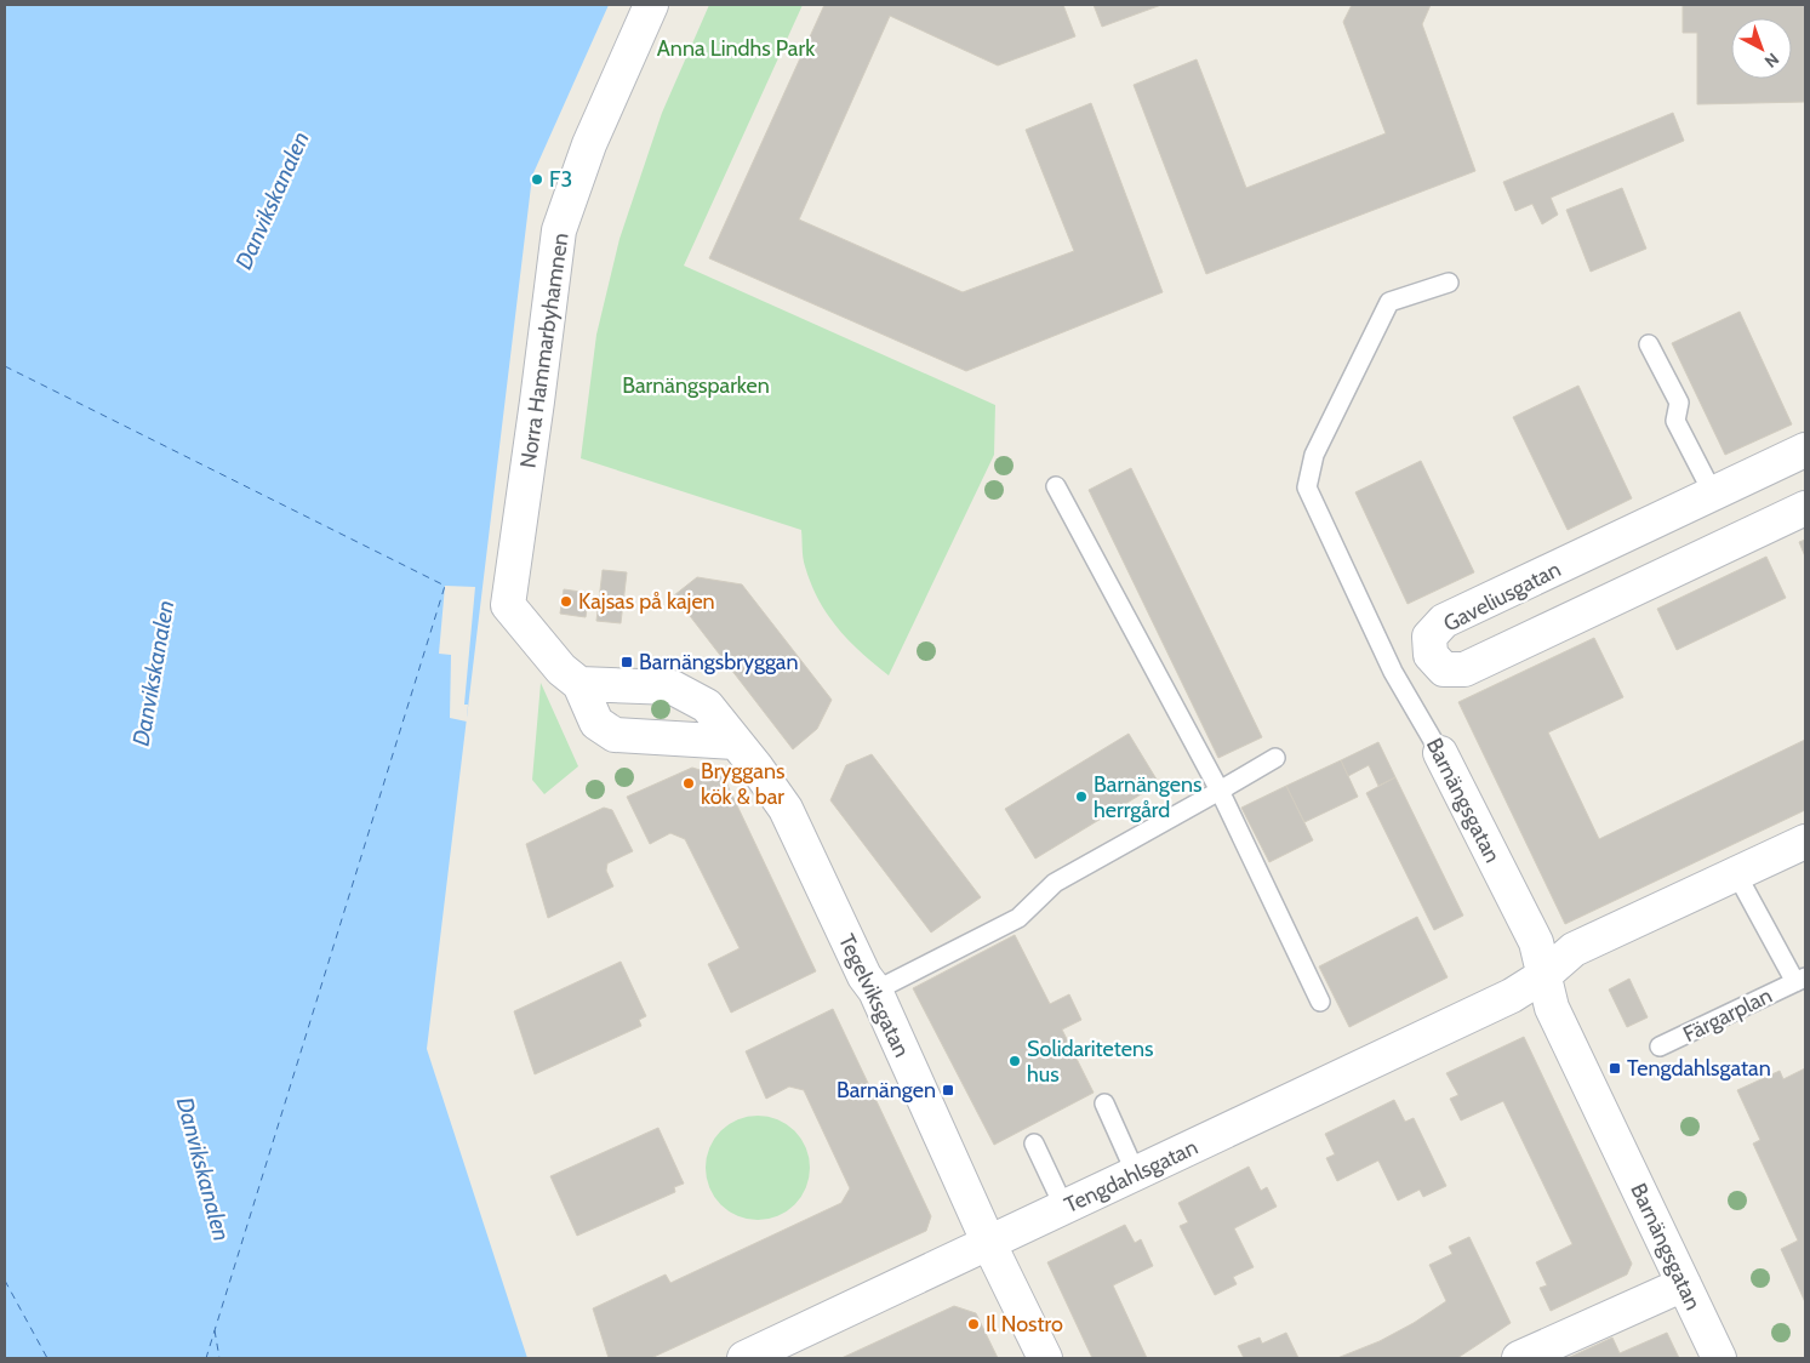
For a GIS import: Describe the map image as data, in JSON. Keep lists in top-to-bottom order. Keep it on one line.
{"streets":{"street":["Norra Hammarbyhamnen","Gaveliusgatan","Barnängsgatan","Tegelviksgatan","Tengdahlsgatan"],"lane":["Färgarplan"]},"crossings":[["Norra Hammarbyhamnen","Tegelviksgatan"],["Barnängsgatan","Tengdahlsgatan"],["Tegelviksgatan","Tengdahlsgatan"],["Färgarplan","Tengdahlsgatan"]],"water":["Danvikskanalen"],"parks":["Anna Lindhs Park","Barnängsparken"],"places":{"other":["F3","Kajsas på kajen","Bryggans kök & bar","Barnängens herrgård","Solidaritetens hus","Il Nostro"],"transit":["Barnängsbryggan","Tengdahlsgatan","Barnängen"]},"north":"bottom right"}
